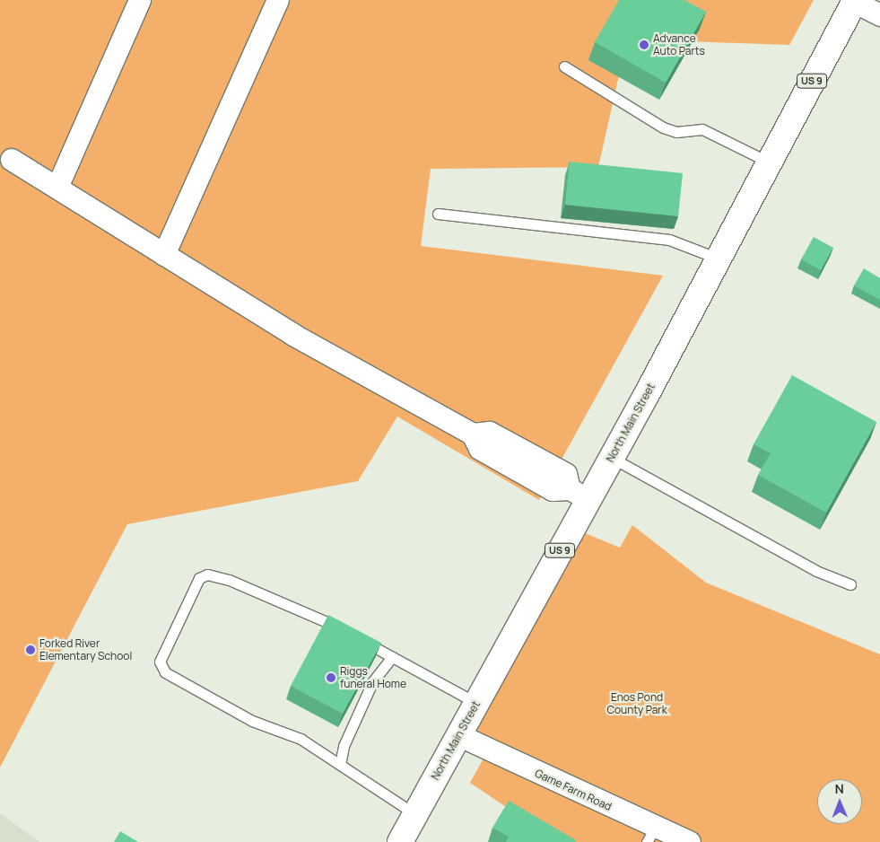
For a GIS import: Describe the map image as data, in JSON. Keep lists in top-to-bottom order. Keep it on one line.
{"streets":{"highway":["US 9","North Main Street"],"street":["Game Farm Road"]},"crossings":[["North Main Street","Game Farm Road"]],"parks":["Enos Pond County Park"],"places":["Advance Auto Parts","Forked River Elementary School","Riggs funeral Home"],"north":"top"}
